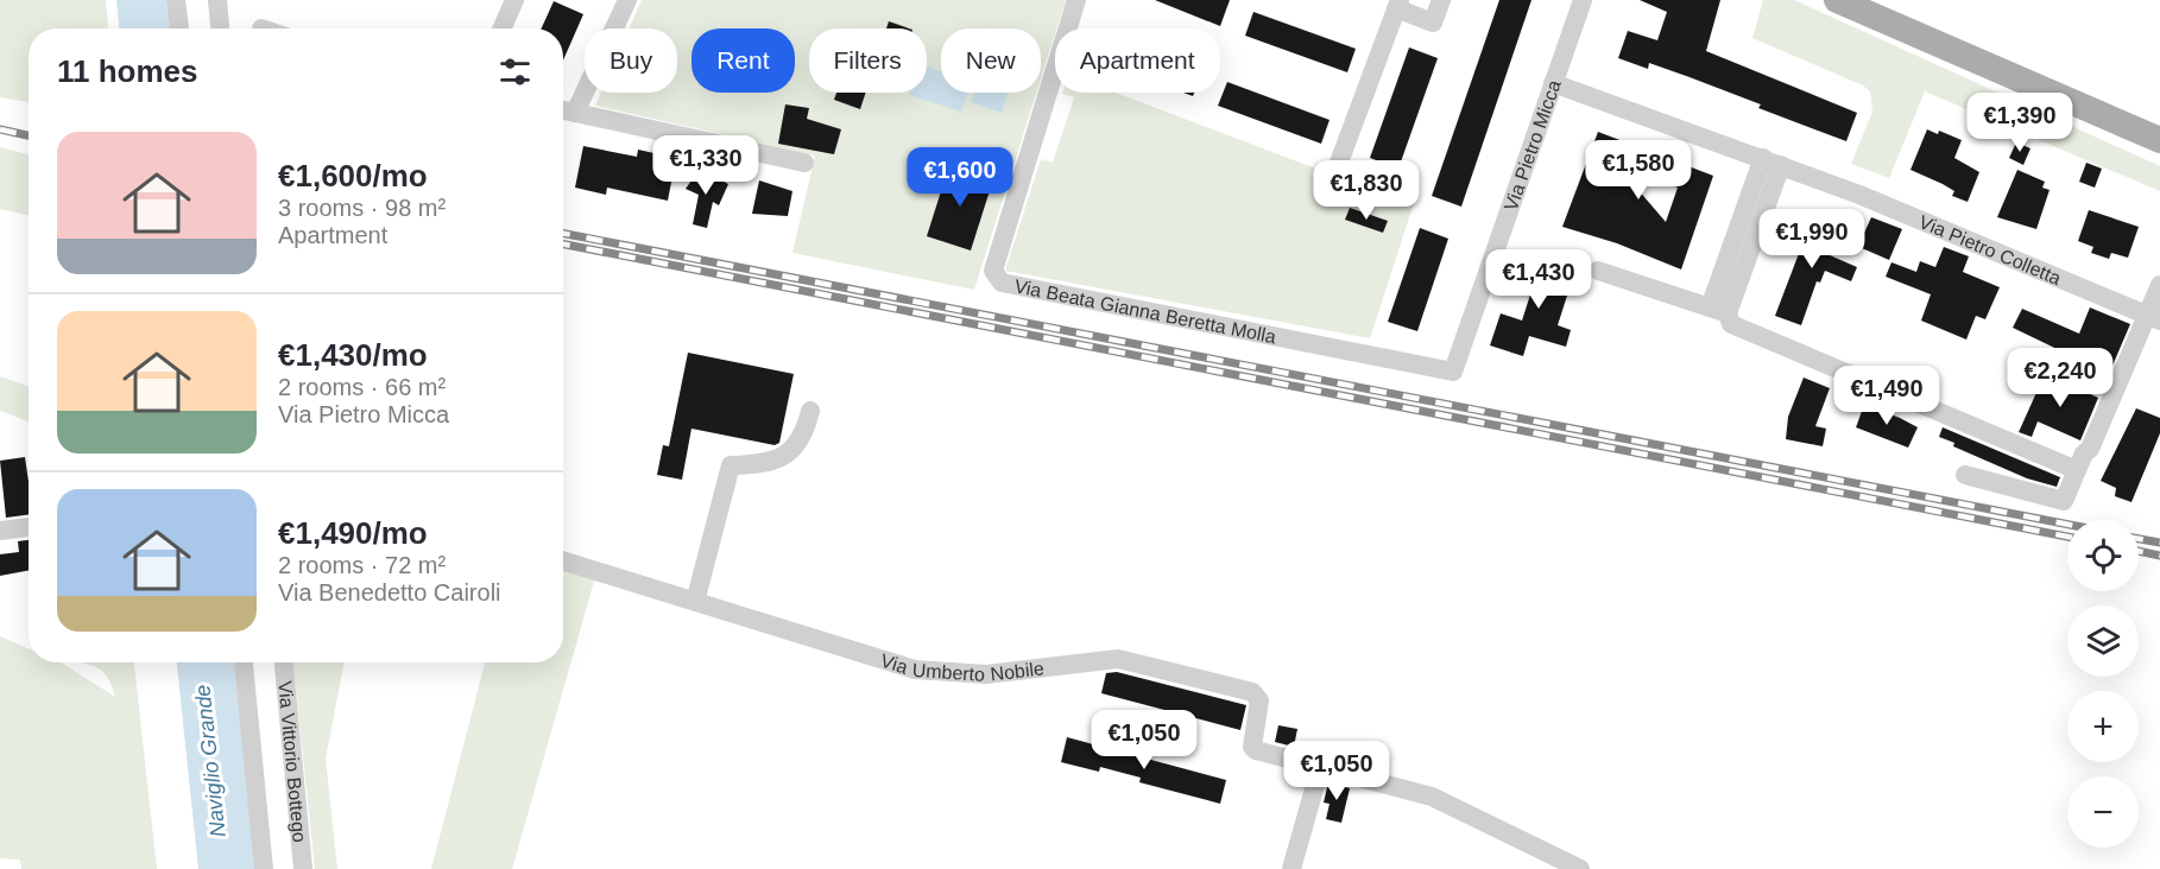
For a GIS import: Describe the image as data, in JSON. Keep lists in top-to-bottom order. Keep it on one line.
{"streets":{"street":["Via Pietro Micca","Via Pietro Colletta","Via Beata Gianna Beretta Molla","Via Umberto Nobile","Via Vittorio Bottego"]},"crossings":[["Via Pietro Micca","Via Pietro Colletta"],["Via Pietro Micca","Via Beata Gianna Beretta Molla"]],"water":["Naviglio Grande"],"page":{"chip":["Buy","Rent","Filters","New","Apartment"],"heading":"11 homes","price":["€1,390","€1,330","€1,580","€1,600","€1,830","€1,990","€1,430","€2,240","€1,490","€1,050","€1,050"],"list":[{"name":"€1,600/mo","note":"3 rooms · 98 m² · Apartment"},{"name":"€1,430/mo","note":"2 rooms · 66 m² · Via Pietro Micca"},{"name":"€1,490/mo","note":"2 rooms · 72 m² · Via Benedetto Cairoli"}],"map_buttons":["+","−"]}}
